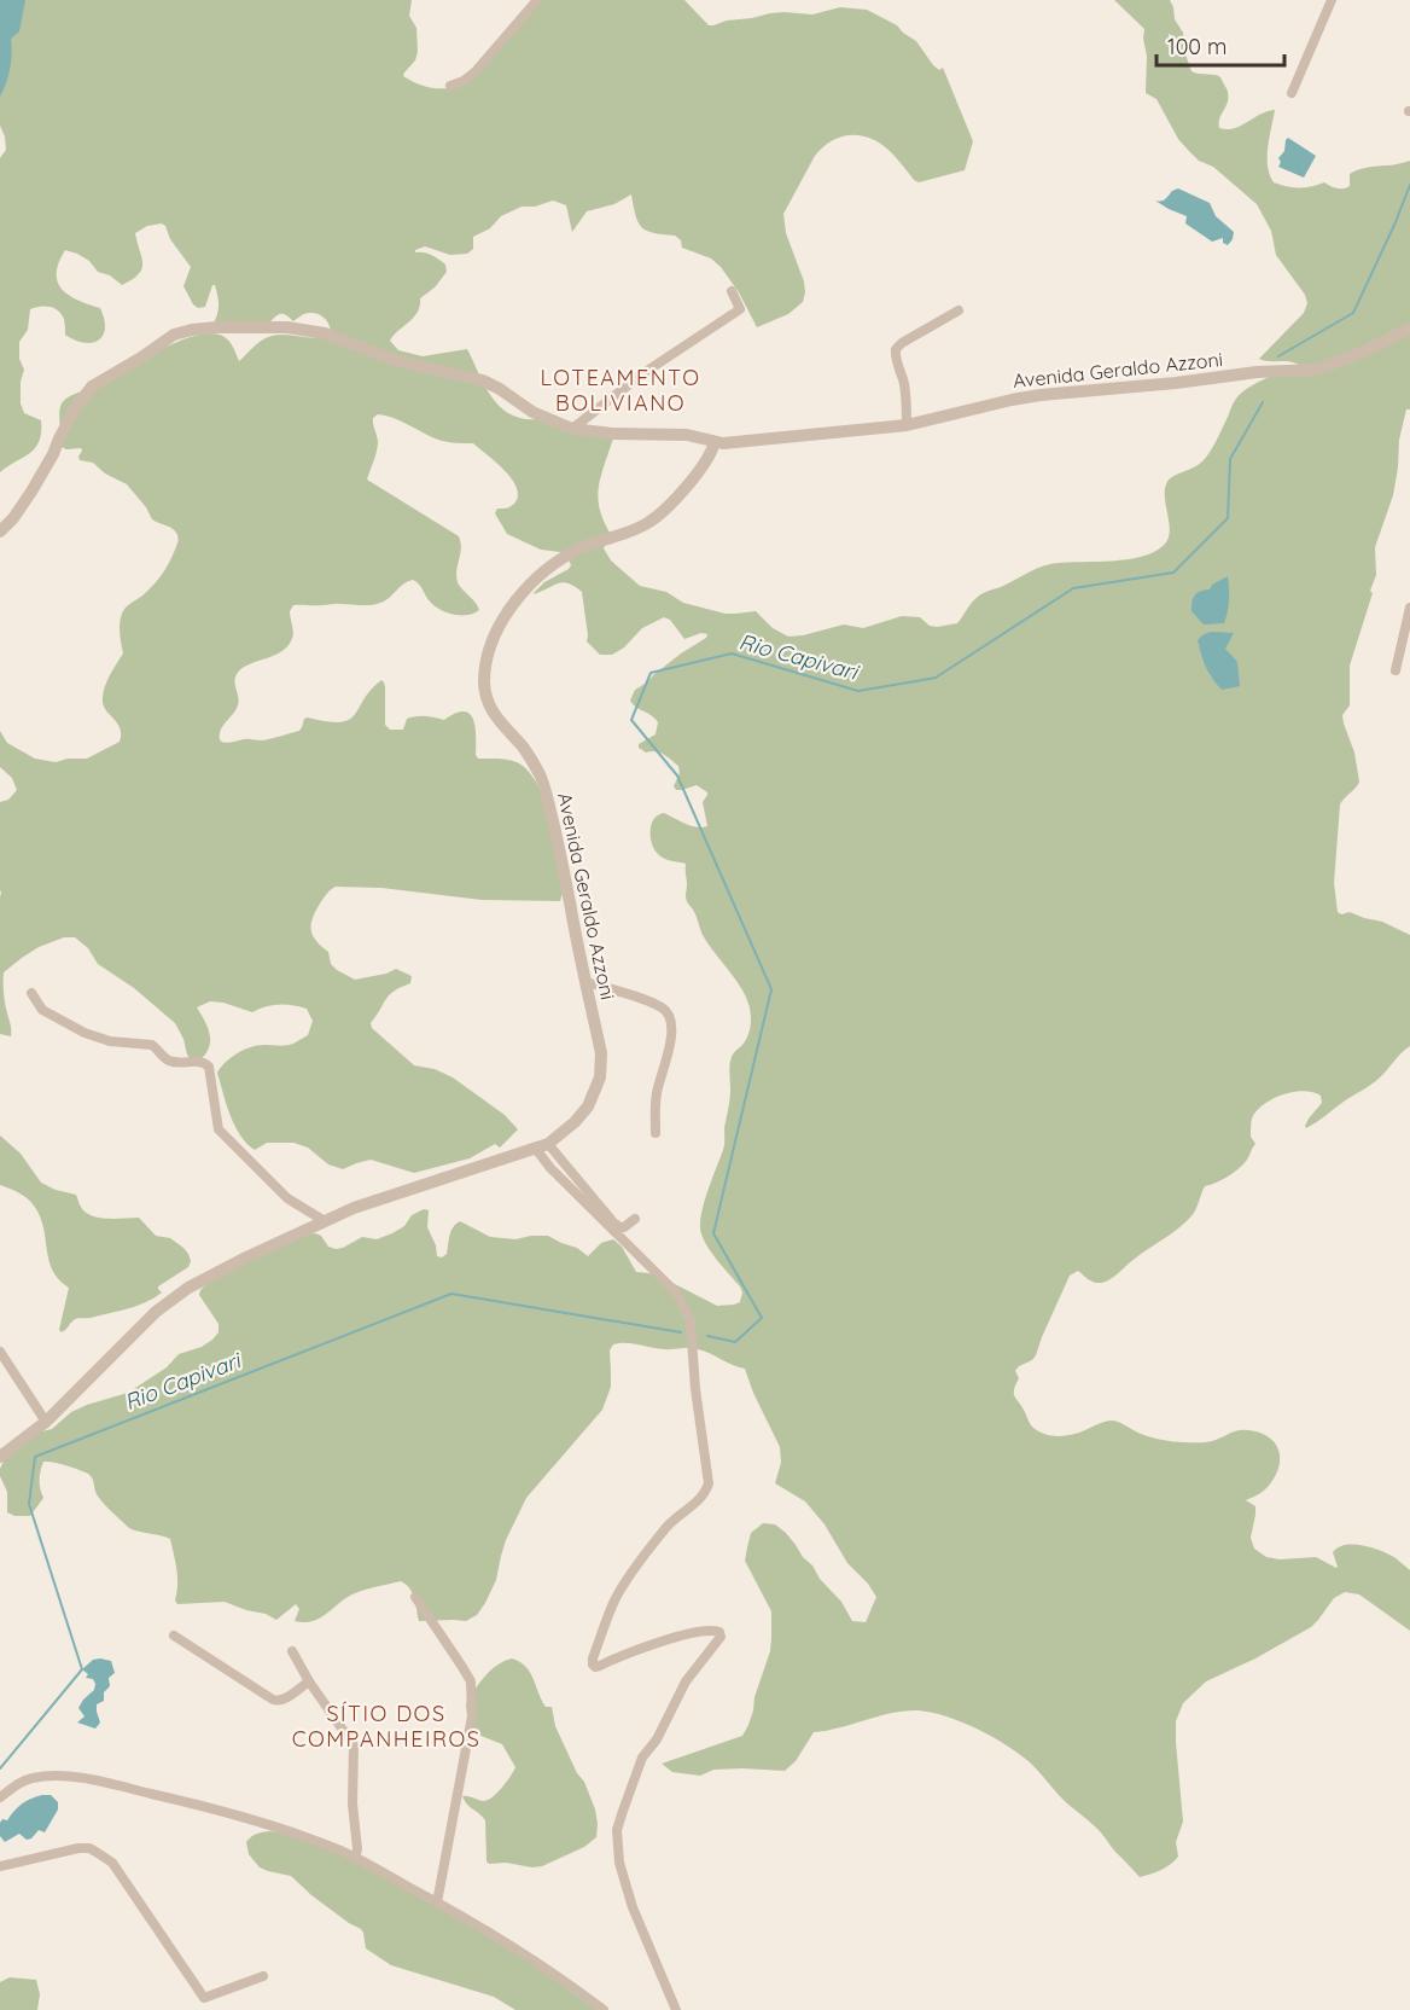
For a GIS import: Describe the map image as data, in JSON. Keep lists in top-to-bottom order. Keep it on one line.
{"streets":{"street":["Avenida Geraldo Azzoni"]},"districts":["LOTEAMENTO BOLIVIANO","SÍTIO DOS COMPANHEIROS"],"water":["Rio Capivari"],"scale_bar":"100 m"}
